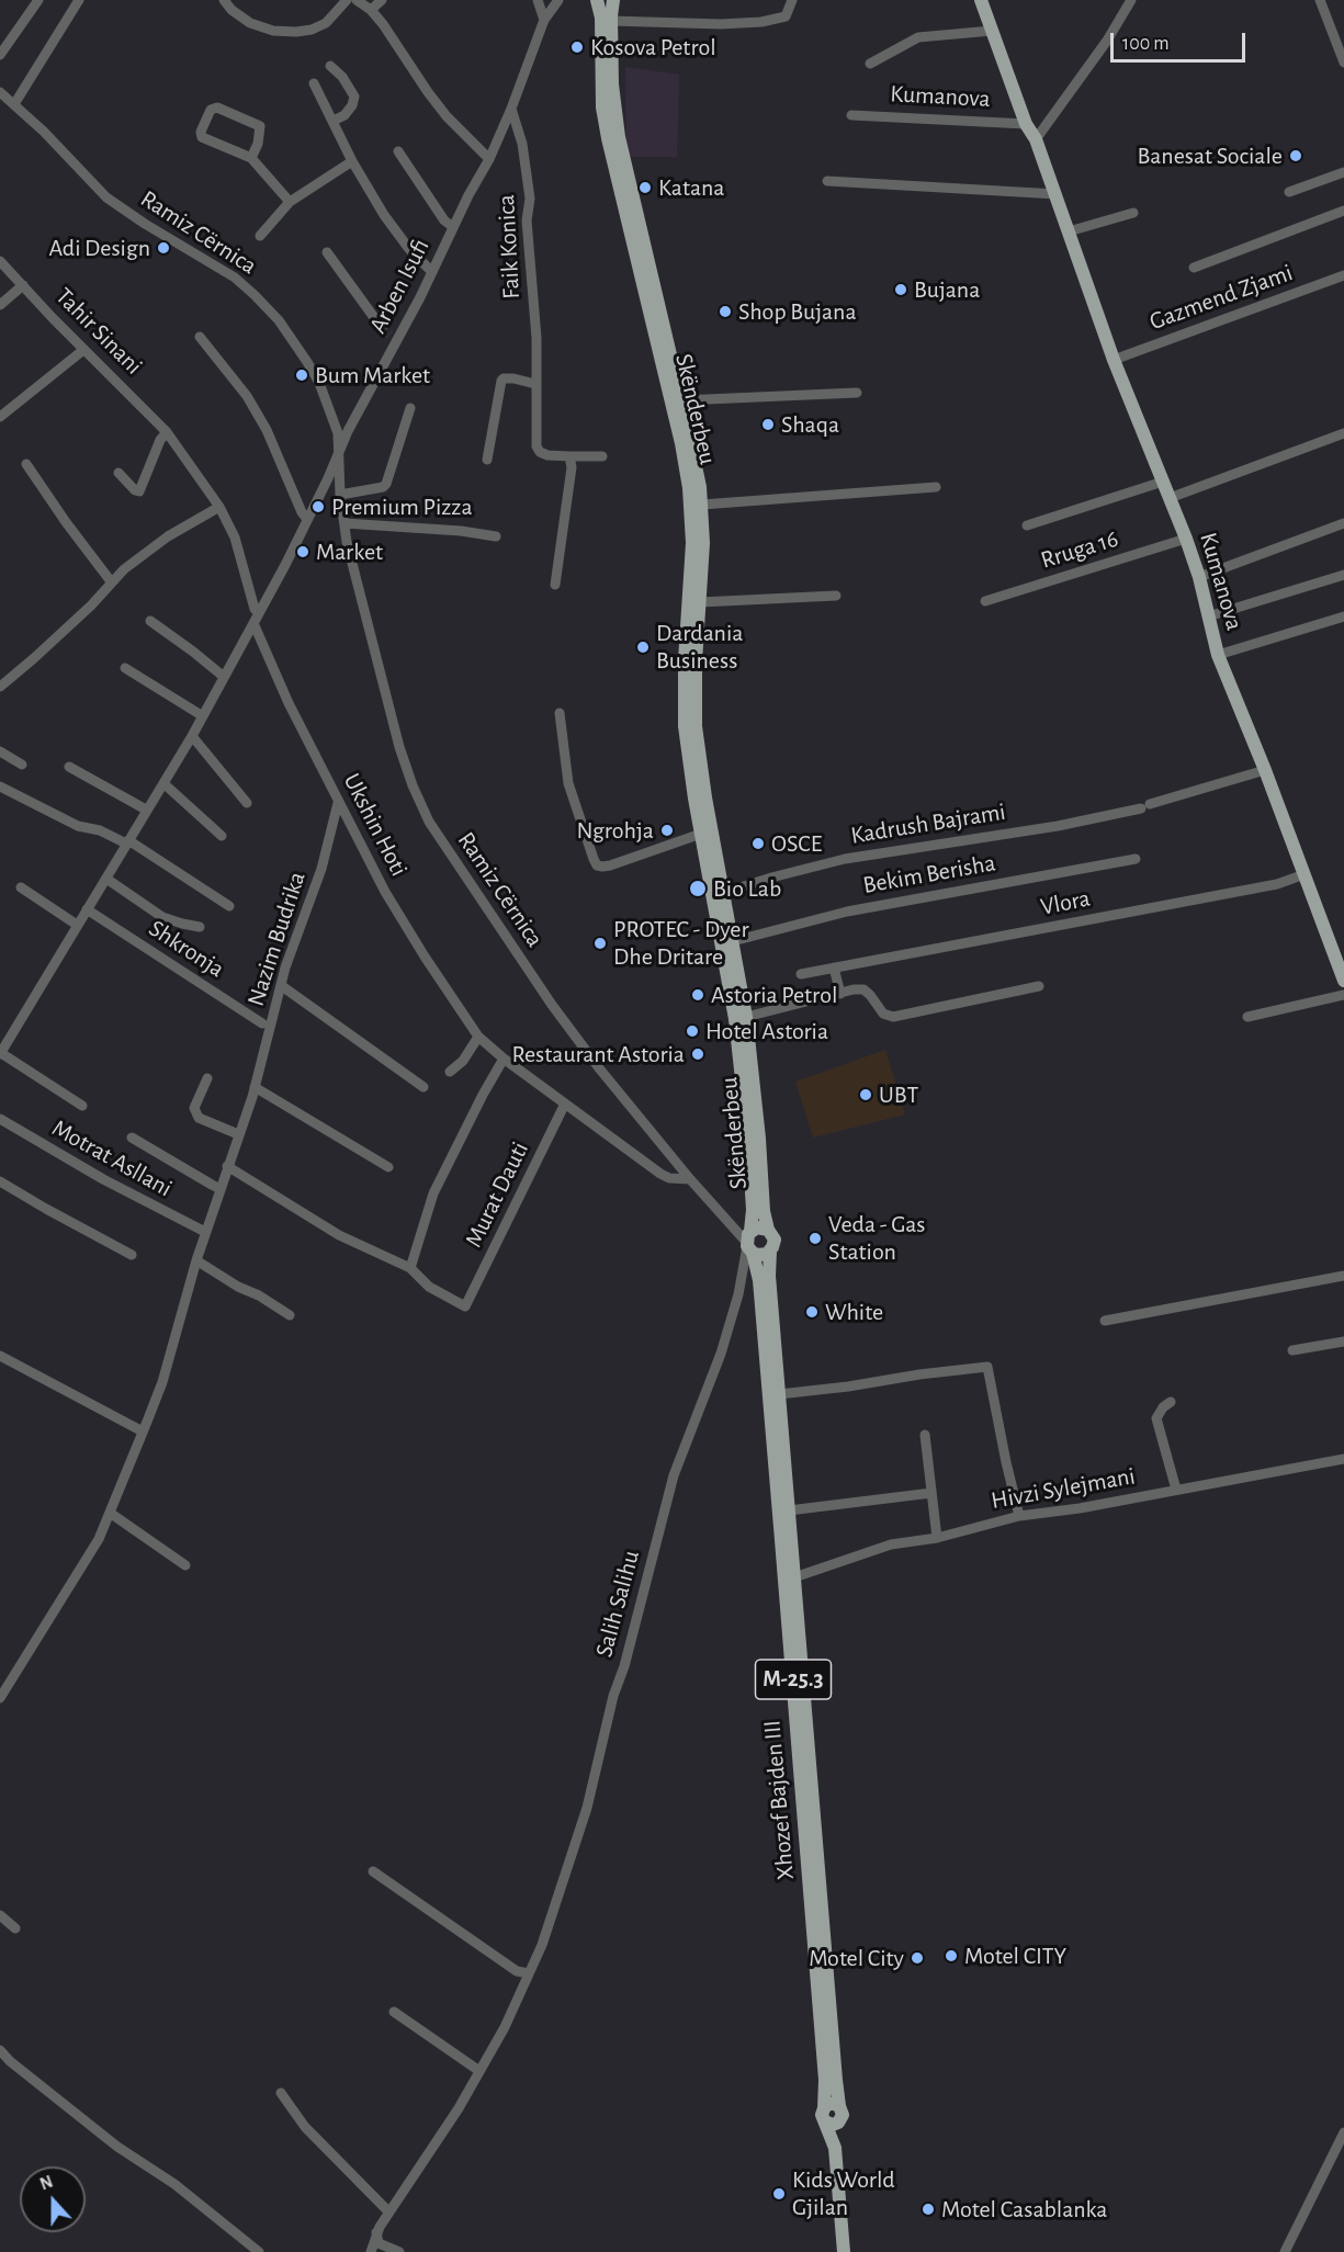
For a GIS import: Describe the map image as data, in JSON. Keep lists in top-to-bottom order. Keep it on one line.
{"streets":{"main road":["Kumanova","Skënderbeu","M-25.3","Xhozef Bajden III"],"street":["Ramiz Cërnica","Faik Konica","Arben Isufi","Gazmend Zjami","Tahir Sinani","Rruga 16","Kadrush Bajrami","Ukshin Hoti","Bekim Berisha","Vlora","Nazim Budrika","Shkronja","Motrat Asllani","Murat Dauti","Hivzi Sylejmani","Salih Salihu"]},"crossings":[["Kumanova","Gazmend Zjami"],["Kumanova","Rruga 16"],["Kumanova","Kadrush Bajrami"],["Kumanova","Vlora"],["Ramiz Cërnica","Arben Isufi"],["Ramiz Cërnica","Skënderbeu"],["Ramiz Cërnica","Ukshin Hoti"],["Ramiz Cërnica","Salih Salihu"],["Ramiz Cërnica","M-25.3"],["Ramiz Cërnica","Xhozef Bajden III"],["Faik Konica","Arben Isufi"],["Arben Isufi","Tahir Sinani"],["Arben Isufi","Ukshin Hoti"],["Arben Isufi","Shkronja"],["Skënderbeu","Kadrush Bajrami"],["Skënderbeu","Bekim Berisha"],["Skënderbeu","Salih Salihu"],["Skënderbeu","M-25.3"],["Skënderbeu","Xhozef Bajden III"],["Ukshin Hoti","Nazim Budrika"],["Ukshin Hoti","Murat Dauti"],["Nazim Budrika","Motrat Asllani"],["Hivzi Sylejmani","Xhozef Bajden III"],["Salih Salihu","M-25.3"],["Salih Salihu","Xhozef Bajden III"],["M-25.3","Xhozef Bajden III"]],"places":["Kosova Petrol","Banesat Sociale","Katana","Adi Design","Bujana","Shop Bujana","Bum Market","Shaqa","Premium Pizza","Market","Dardania Business","Ngrohja","OSCE","Bio Lab","PROTEC - Dyer Dhe Dritare","Astoria Petrol","Hotel Astoria","Restaurant Astoria","UBT","Veda - Gas Station","White","Motel CITY","Motel City","Kids World Gjilan","Motel Casablanka"],"scale_bar":"100 m","north":"top"}
